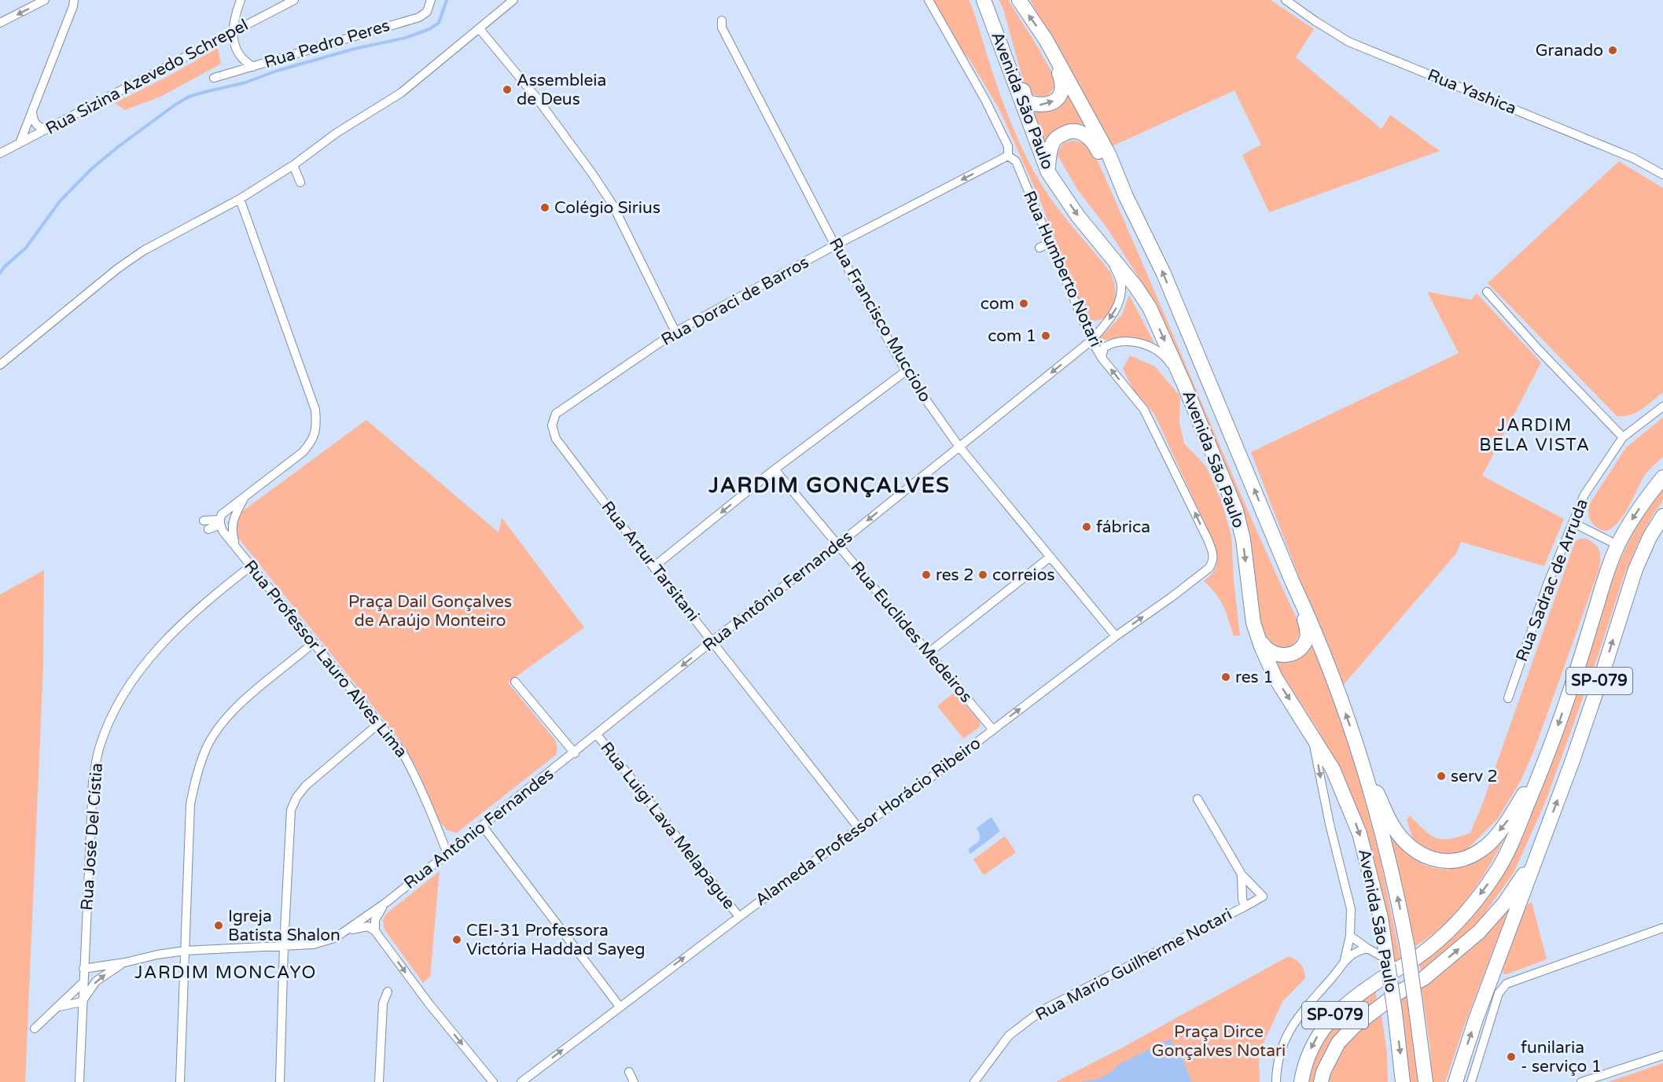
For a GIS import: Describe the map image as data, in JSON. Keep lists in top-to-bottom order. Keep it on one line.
{"streets":{"main road":["Avenida São Paulo","SP-079"],"street":["Rua Pedro Peres","Rua Sizina Azevedo Schrepel","Rua Yashica","Rua Humberto Notari","Rua Doraci de Barros","Rua Francisco Mucciolo","Rua Artur Tarsitani","Rua Sadrac de Arruda","Rua Antônio Fernandes","Rua Euclides Medeiros","Rua Professor Lauro Alves Lima","Alameda Professor Horácio Ribeiro","Rua Luigi Lava Melapague","Rua José Del Cístia","Rua Mario Guilherme Notari"]},"crossings":[["Avenida São Paulo","Rua Antônio Fernandes"],["Avenida São Paulo","SP-079"],["Rua Humberto Notari","Rua Doraci de Barros"],["Rua Humberto Notari","Rua Antônio Fernandes"],["Rua Humberto Notari","Alameda Professor Horácio Ribeiro"],["Rua Doraci de Barros","Rua Francisco Mucciolo"],["Rua Doraci de Barros","Rua Artur Tarsitani"],["Rua Francisco Mucciolo","Rua Antônio Fernandes"],["Rua Francisco Mucciolo","Alameda Professor Horácio Ribeiro"],["Rua Artur Tarsitani","Rua Antônio Fernandes"],["Rua Artur Tarsitani","Alameda Professor Horácio Ribeiro"],["Rua Antônio Fernandes","Rua Euclides Medeiros"],["Rua Antônio Fernandes","Rua Professor Lauro Alves Lima"],["Rua Antônio Fernandes","Rua Luigi Lava Melapague"],["Rua Antônio Fernandes","Rua José Del Cístia"],["Rua Euclides Medeiros","Alameda Professor Horácio Ribeiro"],["Rua Professor Lauro Alves Lima","Rua José Del Cístia"],["Alameda Professor Horácio Ribeiro","Rua Luigi Lava Melapague"]],"one_way":["Rua Humberto Notari","Rua Doraci de Barros","Alameda Professor Horácio Ribeiro"],"districts":["JARDIM BELA VISTA","JARDIM GONÇALVES","JARDIM MONCAYO"],"parks":["Praça Dail Gonçalves de Araújo Monteiro","Praça Dirce Gonçalves Notari"],"places":["Granado","Assembleia de Deus","Colégio Sirius","com","com 1","fábrica","res 2","correios","res 1","serv 2","Igreja Batista Shalon","CEI-31 Professora Victória Haddad Sayeg","funilaria - serviço 1"]}
